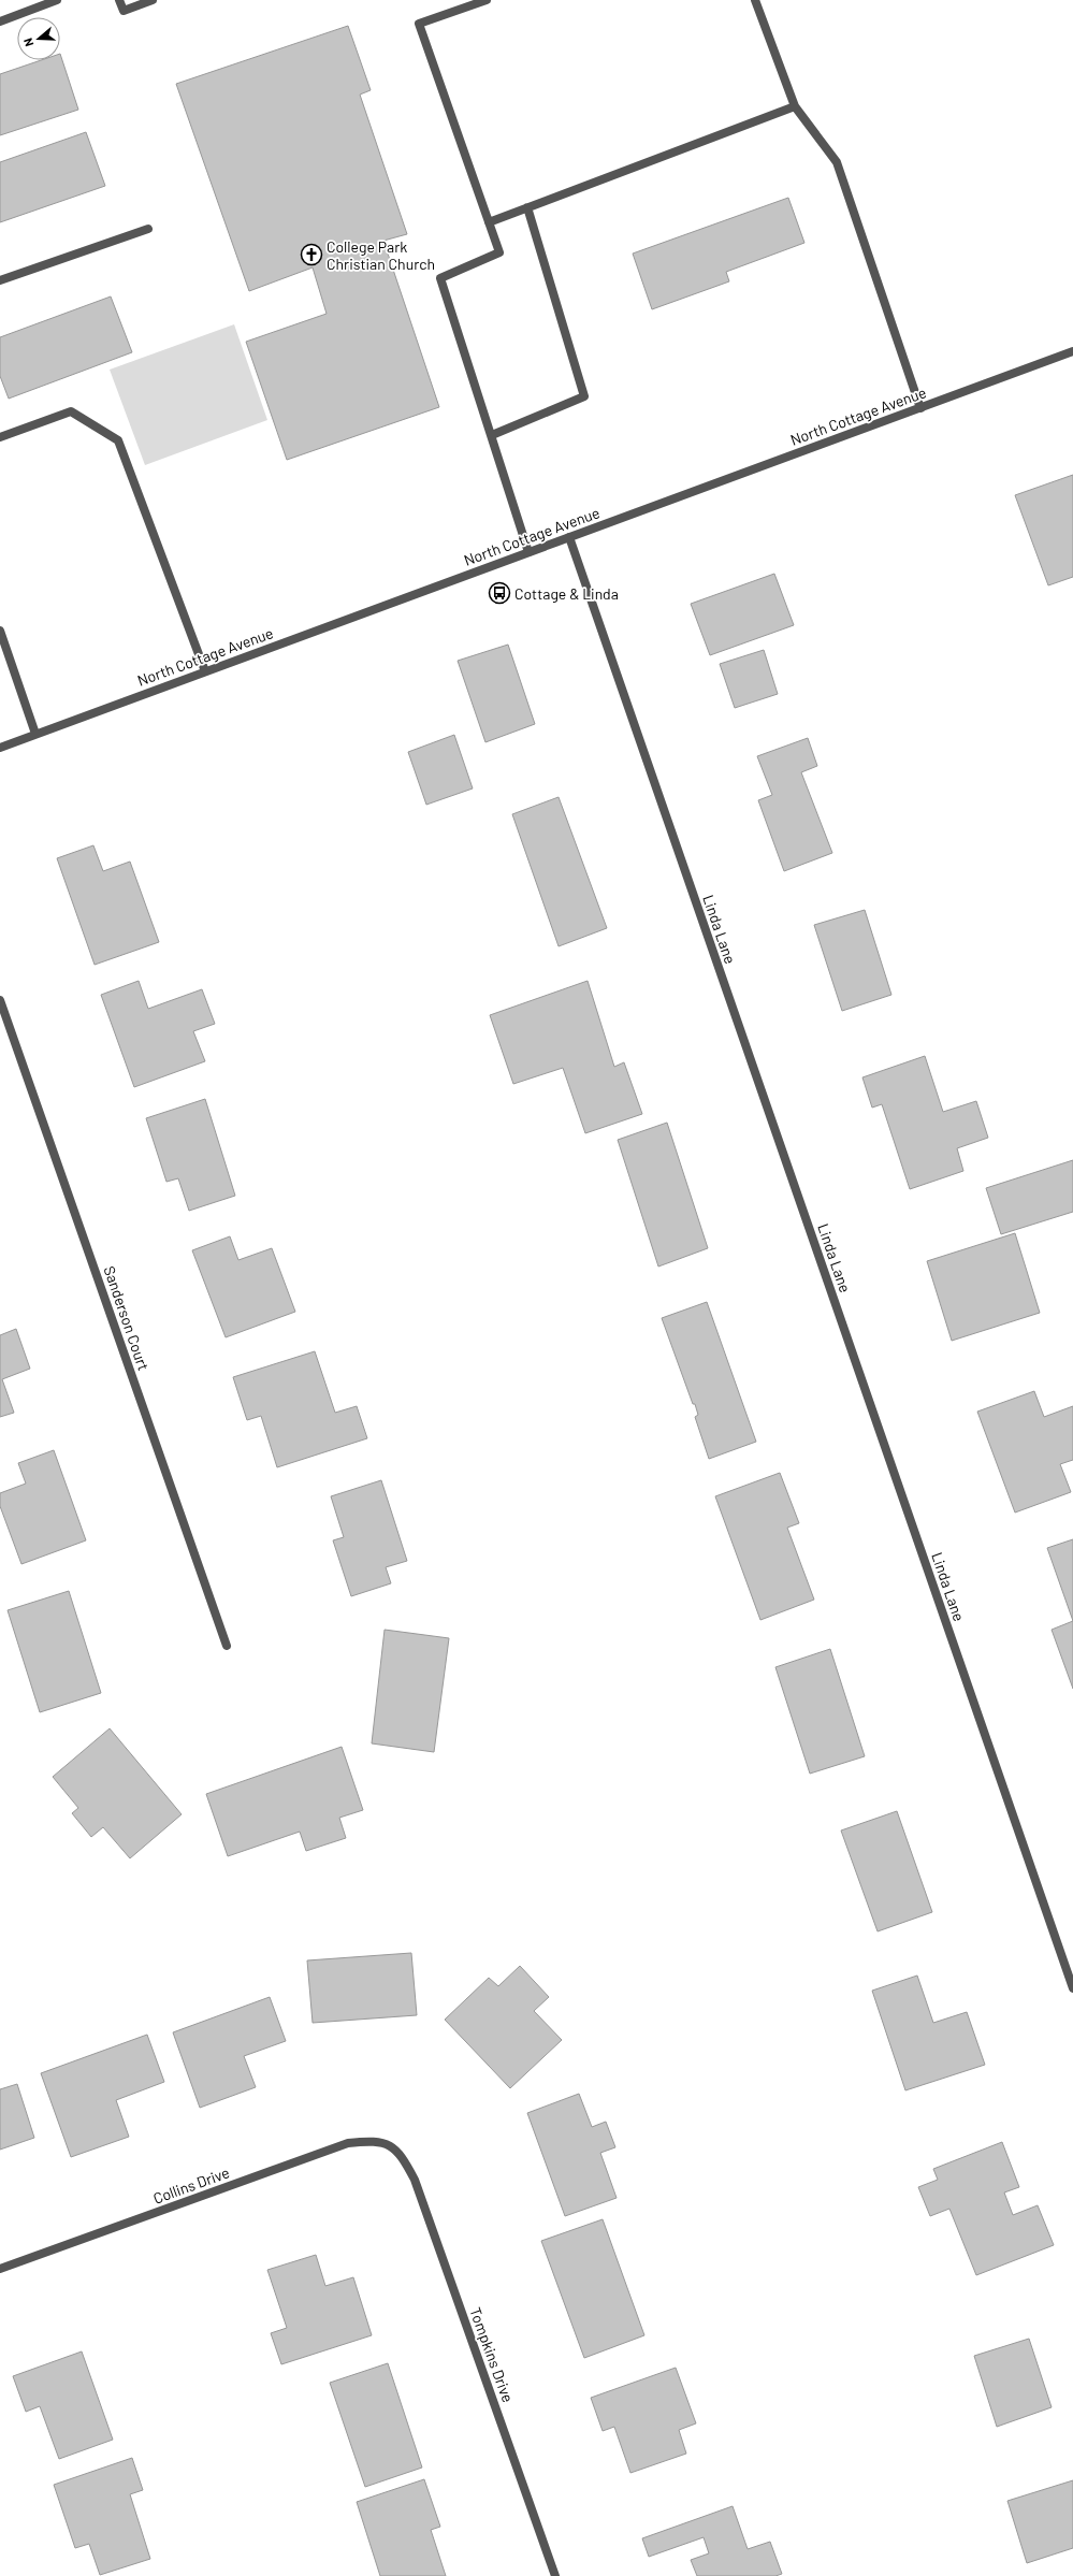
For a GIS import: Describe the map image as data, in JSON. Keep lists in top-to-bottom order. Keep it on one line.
{"streets":{"street":["North Cottage Avenue","Linda Lane","Sanderson Court","Collins Drive","Tompkins Drive"]},"crossings":[["North Cottage Avenue","Linda Lane"],["Collins Drive","Tompkins Drive"]],"places":{"church":["College Park Christian Church"],"bus stop":["Cottage & Linda"]},"north":"left"}
